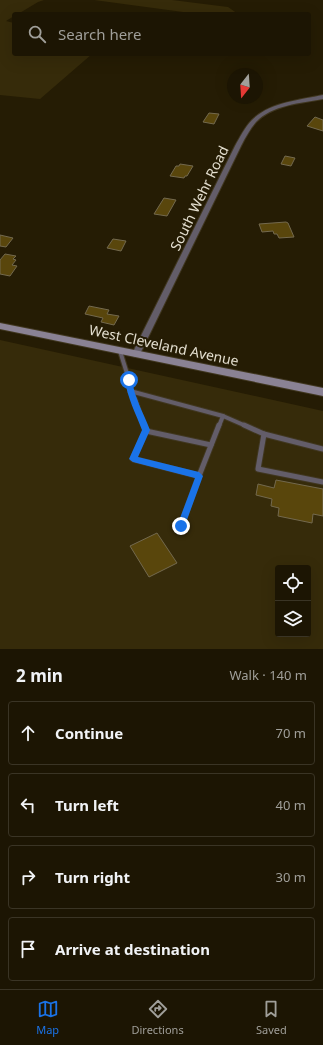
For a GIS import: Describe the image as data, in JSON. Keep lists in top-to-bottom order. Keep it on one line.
{"streets":{"main road":["West Cleveland Avenue"],"street":["South Wehr Road"]},"crossings":[["South Wehr Road","West Cleveland Avenue"]],"north":"bottom","page":{"search":"Search here","heading":["2 min","Walk · 140 m"],"list":[["Continue","70 m"],["Turn left","40 m"],["Turn right","30 m"],"Arrive at destination"],"nav":["Map","Directions","Saved"]}}
